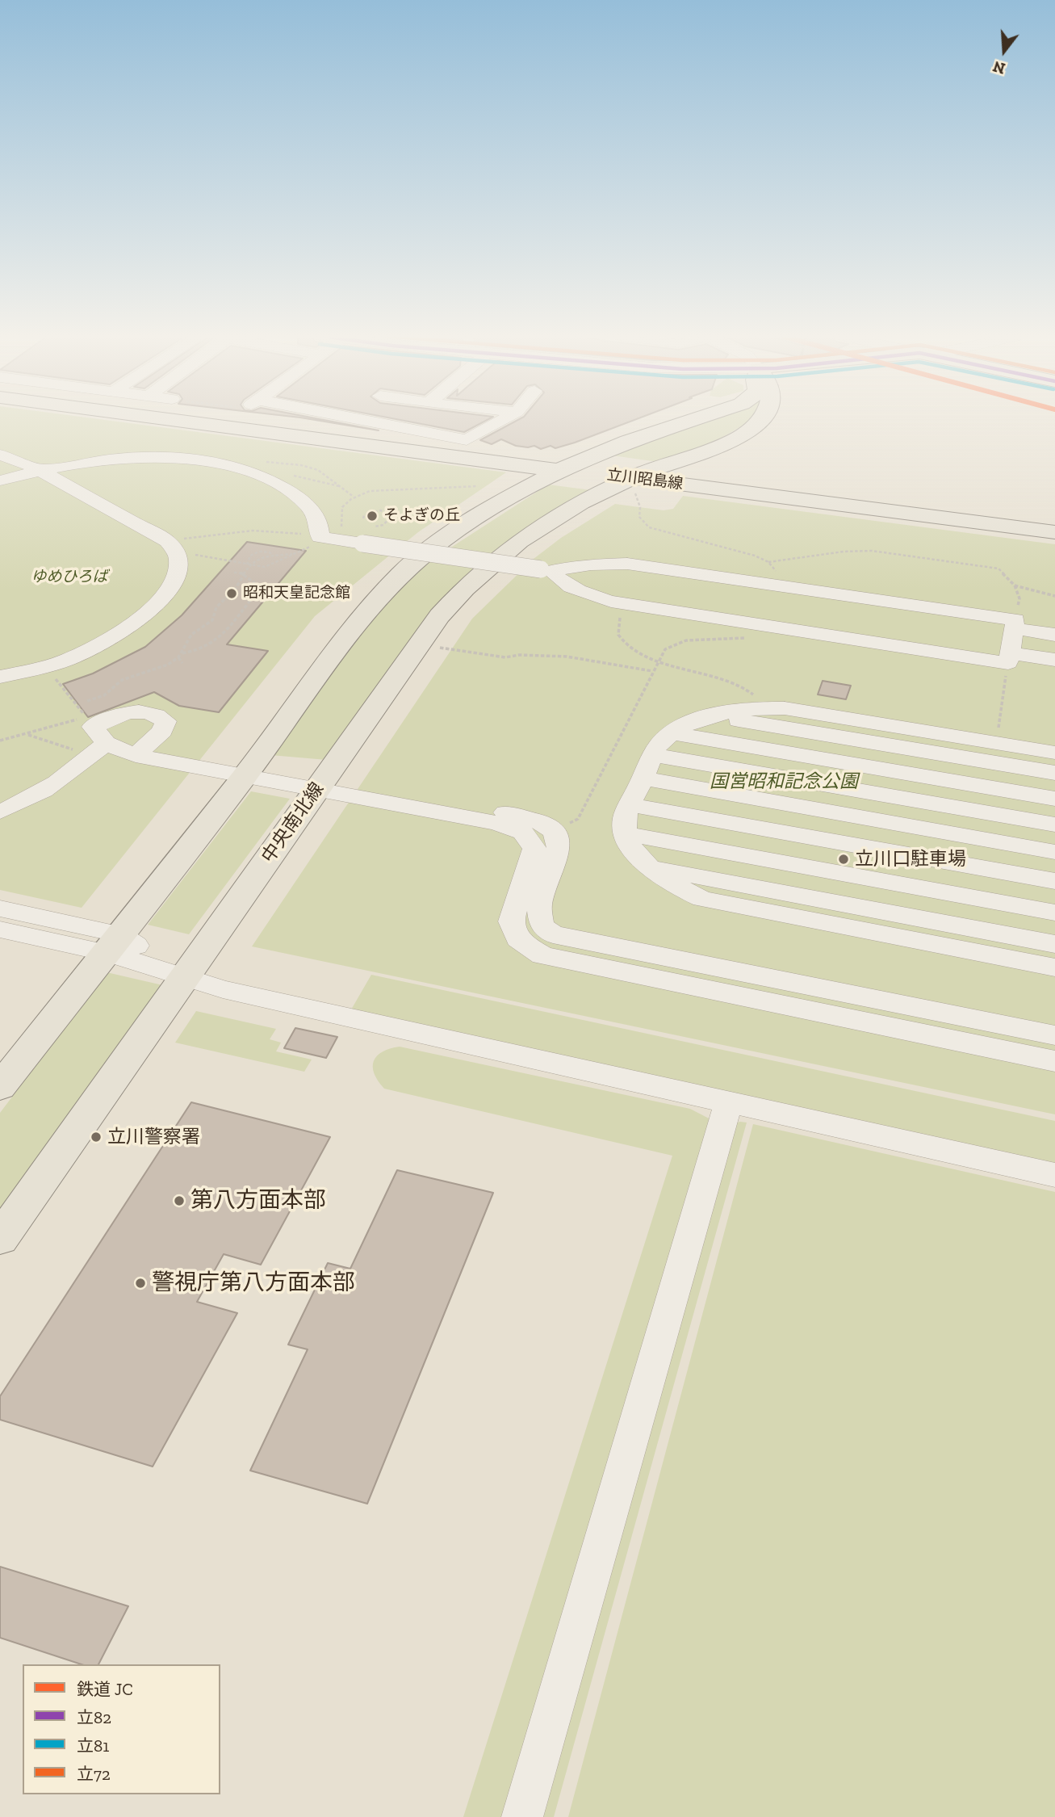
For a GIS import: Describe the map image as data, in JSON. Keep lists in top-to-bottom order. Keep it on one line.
{"streets":{"main road":["立川昭島線","中央南北線"]},"crossings":[["立川昭島線","中央南北線"]],"parks":["ゆめひろば","国営昭和記念公園"],"places":["そよぎの丘","昭和天皇記念館","立川口駐車場","立川警察署","第八方面本部","警視庁第八方面本部"],"legend":["鉄道 JC","立82","立81","立72"],"north":"bottom"}
